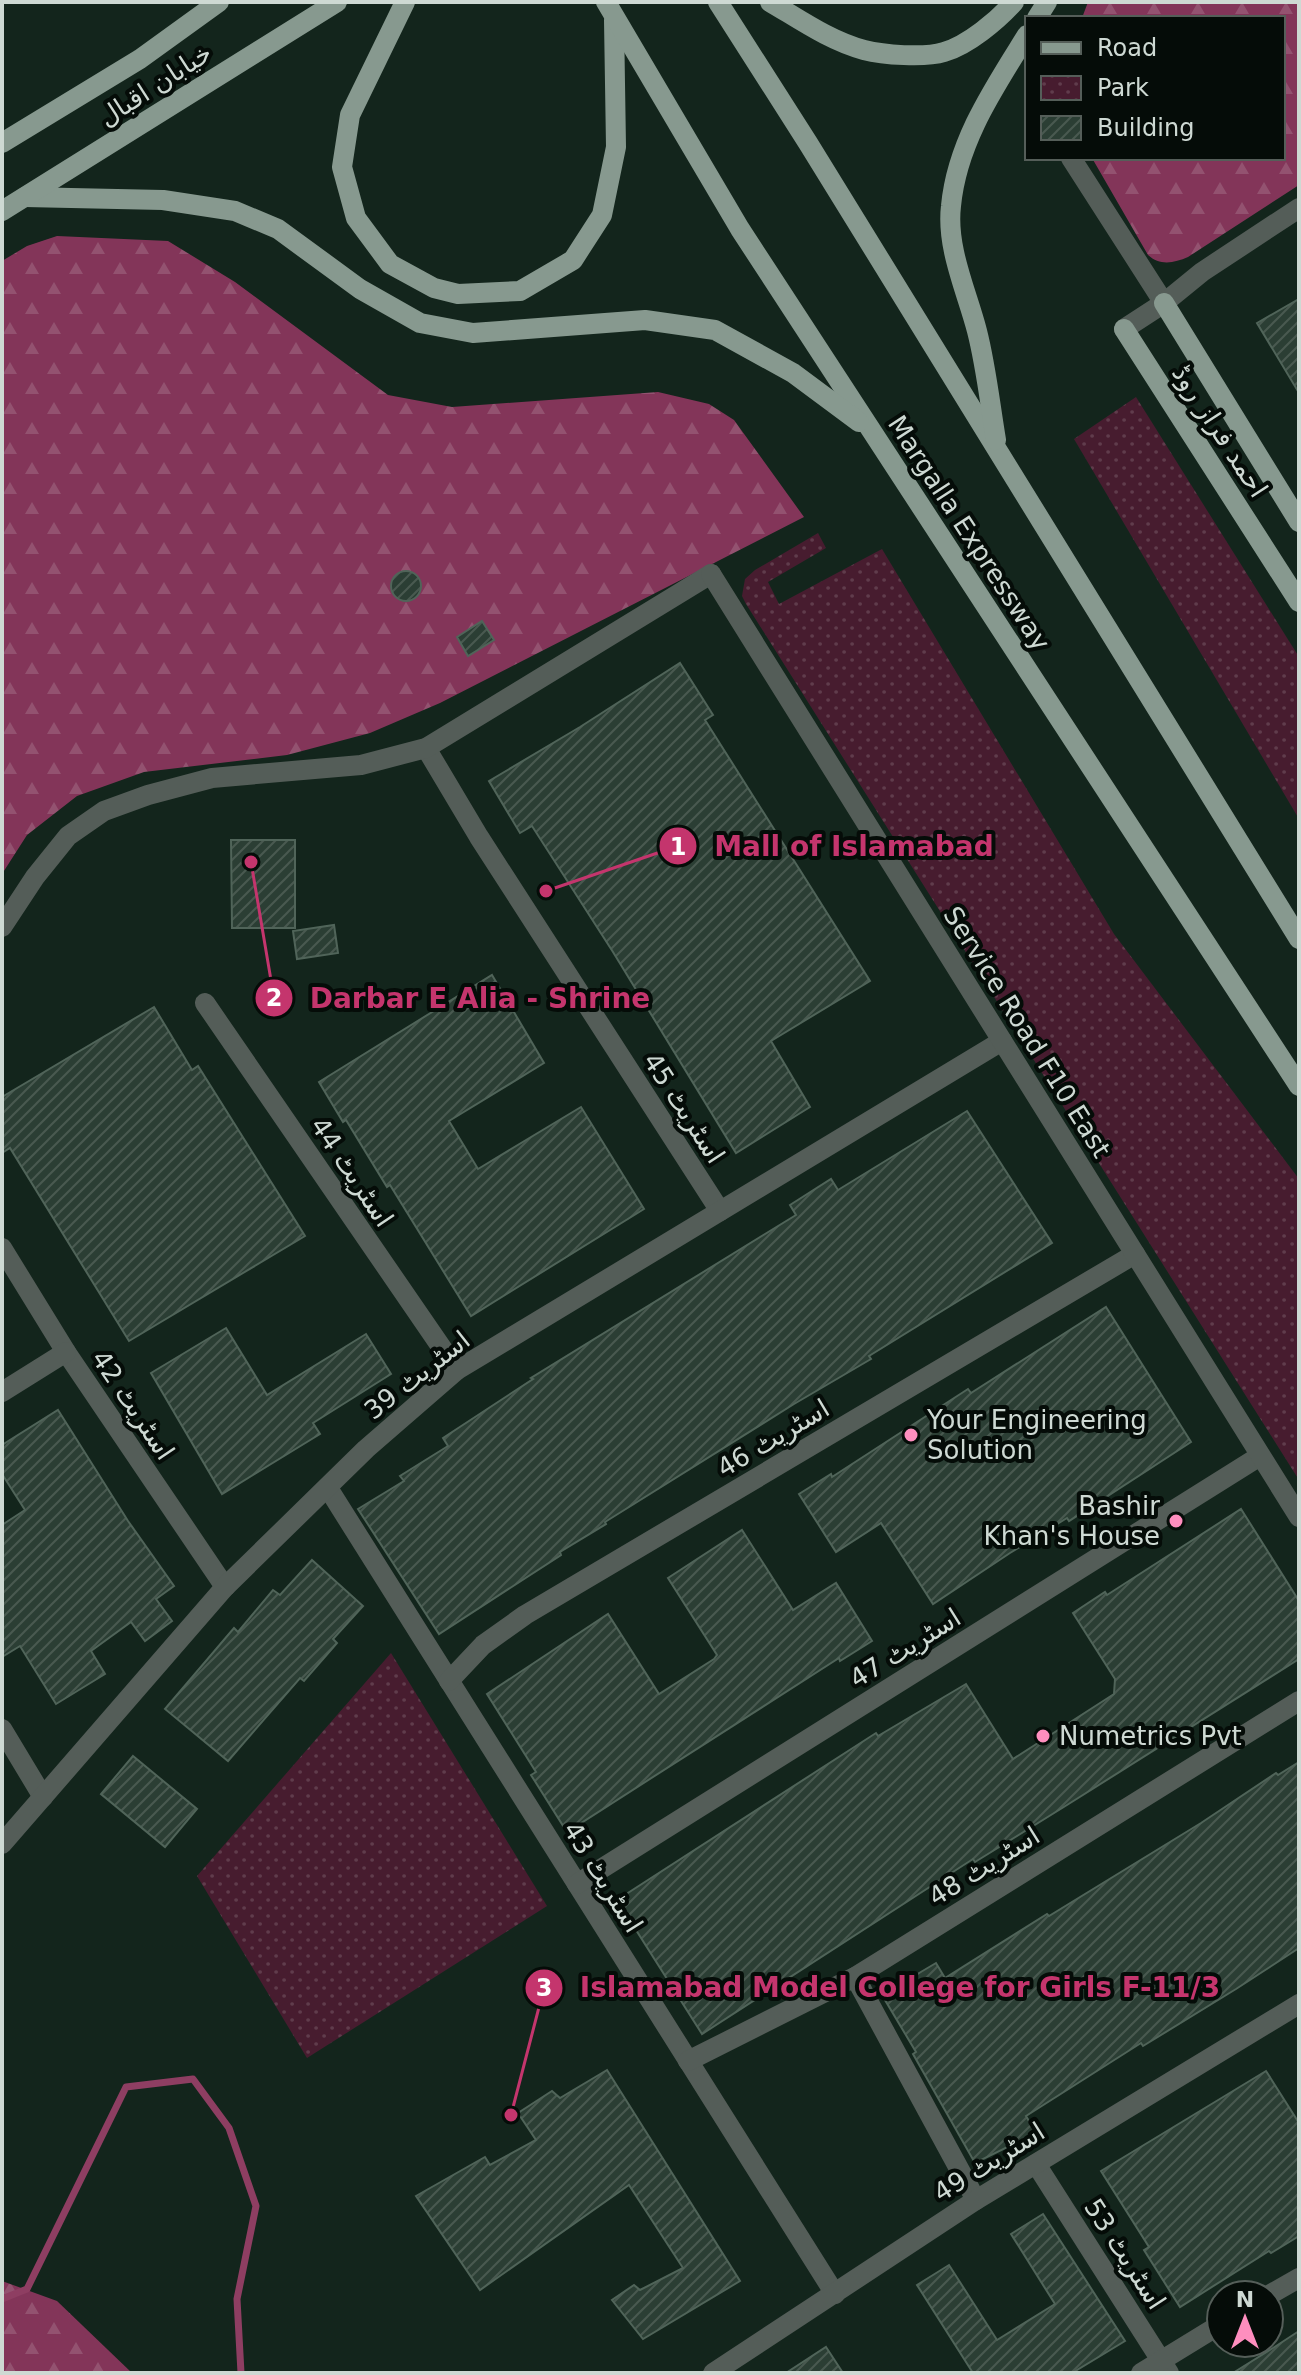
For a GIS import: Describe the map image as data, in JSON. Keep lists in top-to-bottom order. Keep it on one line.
{"streets":{"main road":["خیابان اقبال","احمد فراز روڈ","Margalla Expressway"],"street":["Service Road F10 East","اسٹریٹ 45","اسٹریٹ 44","اسٹریٹ 39","اسٹریٹ 42","اسٹریٹ 46","اسٹریٹ 47","اسٹریٹ 48","اسٹریٹ 43","اسٹریٹ 49","اسٹریٹ 53"]},"crossings":[["Service Road F10 East","اسٹریٹ 45"],["Service Road F10 East","اسٹریٹ 39"],["Service Road F10 East","اسٹریٹ 46"],["Service Road F10 East","اسٹریٹ 47"],["اسٹریٹ 45","اسٹریٹ 39"],["اسٹریٹ 44","اسٹریٹ 39"],["اسٹریٹ 39","اسٹریٹ 42"],["اسٹریٹ 39","اسٹریٹ 43"],["اسٹریٹ 46","اسٹریٹ 43"],["اسٹریٹ 47","اسٹریٹ 43"],["اسٹریٹ 48","اسٹریٹ 43"],["اسٹریٹ 43","اسٹریٹ 49"],["اسٹریٹ 49","اسٹریٹ 53"]],"places":["Darbar E Alia - Shrine","Mall of Islamabad","Your Engineering Solution","Bashir Khan's House","Numetrics Pvt","Islamabad Model College for Girls F-11/3"],"legend":["Road","Park","Building"],"north":"top"}
